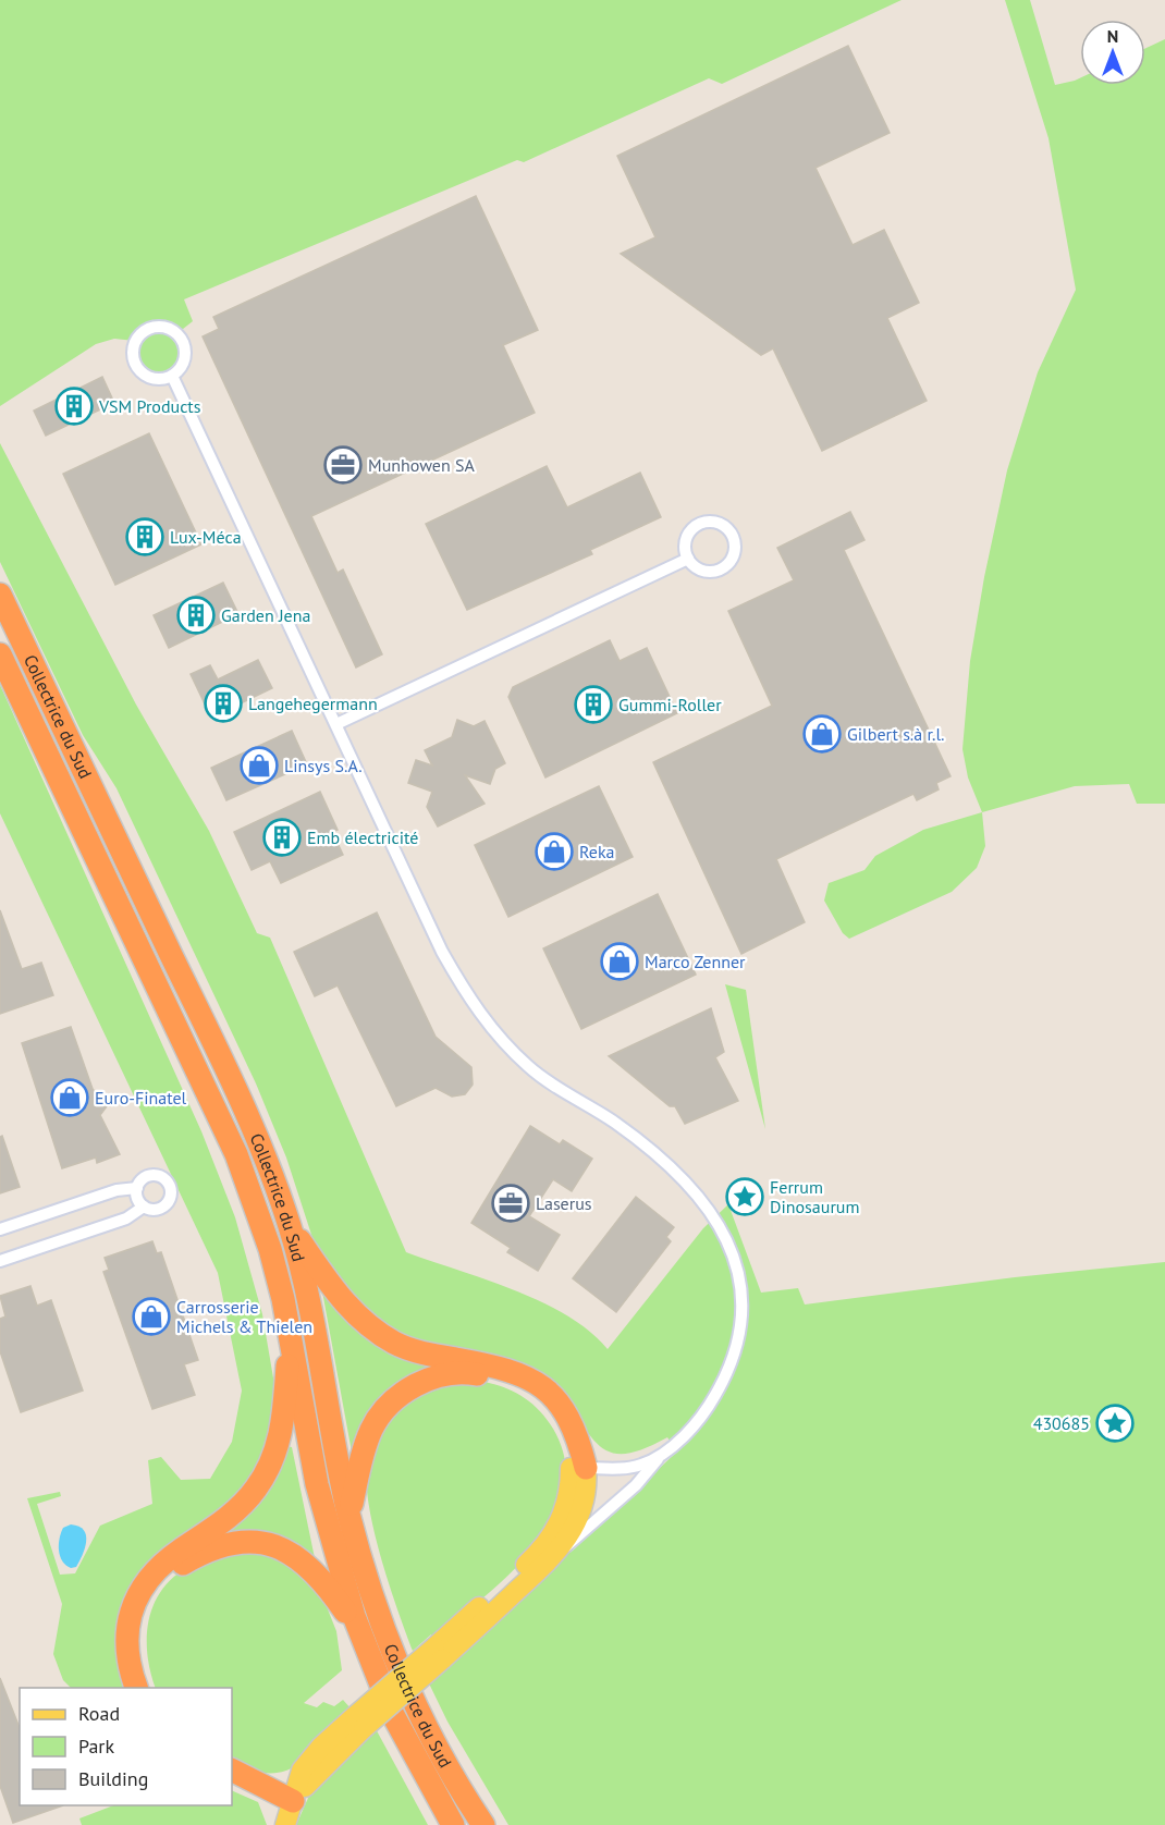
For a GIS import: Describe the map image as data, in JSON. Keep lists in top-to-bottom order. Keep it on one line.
{"streets":{"highway":["Collectrice du Sud"]},"places":{"building":["VSM Products","Lux-Méca","Garden Jena","Langehegermann","Gummi-Roller","Emb électricité"],"office":["Munhowen SA","Laserus"],"shop":["Gilbert s.à r.l.","Linsys S.A.","Reka","Marco Zenner","Euro-Finatel","Carrosserie Michels & Thielen"],"place":["Ferrum Dinosaurum","430685"]},"legend":["Road","Park","Building"],"north":"top"}
